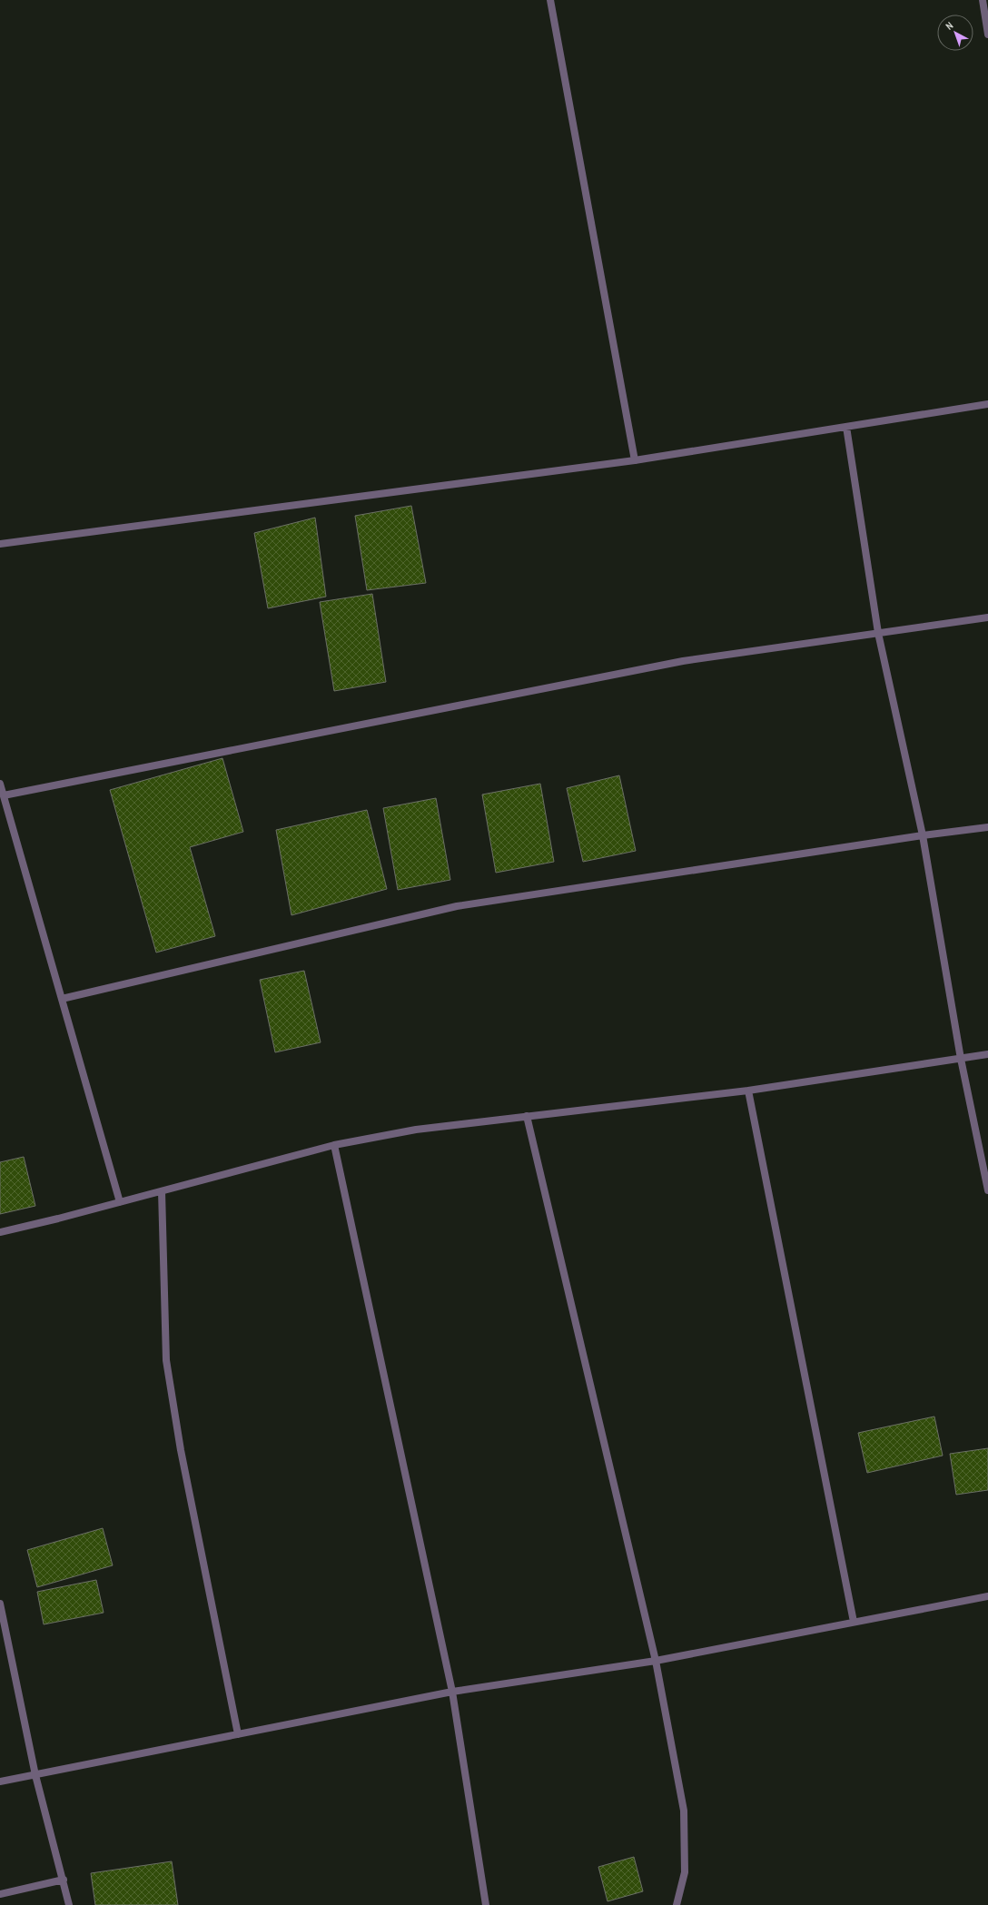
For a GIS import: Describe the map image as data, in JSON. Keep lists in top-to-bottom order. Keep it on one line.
{"north":"top left"}
